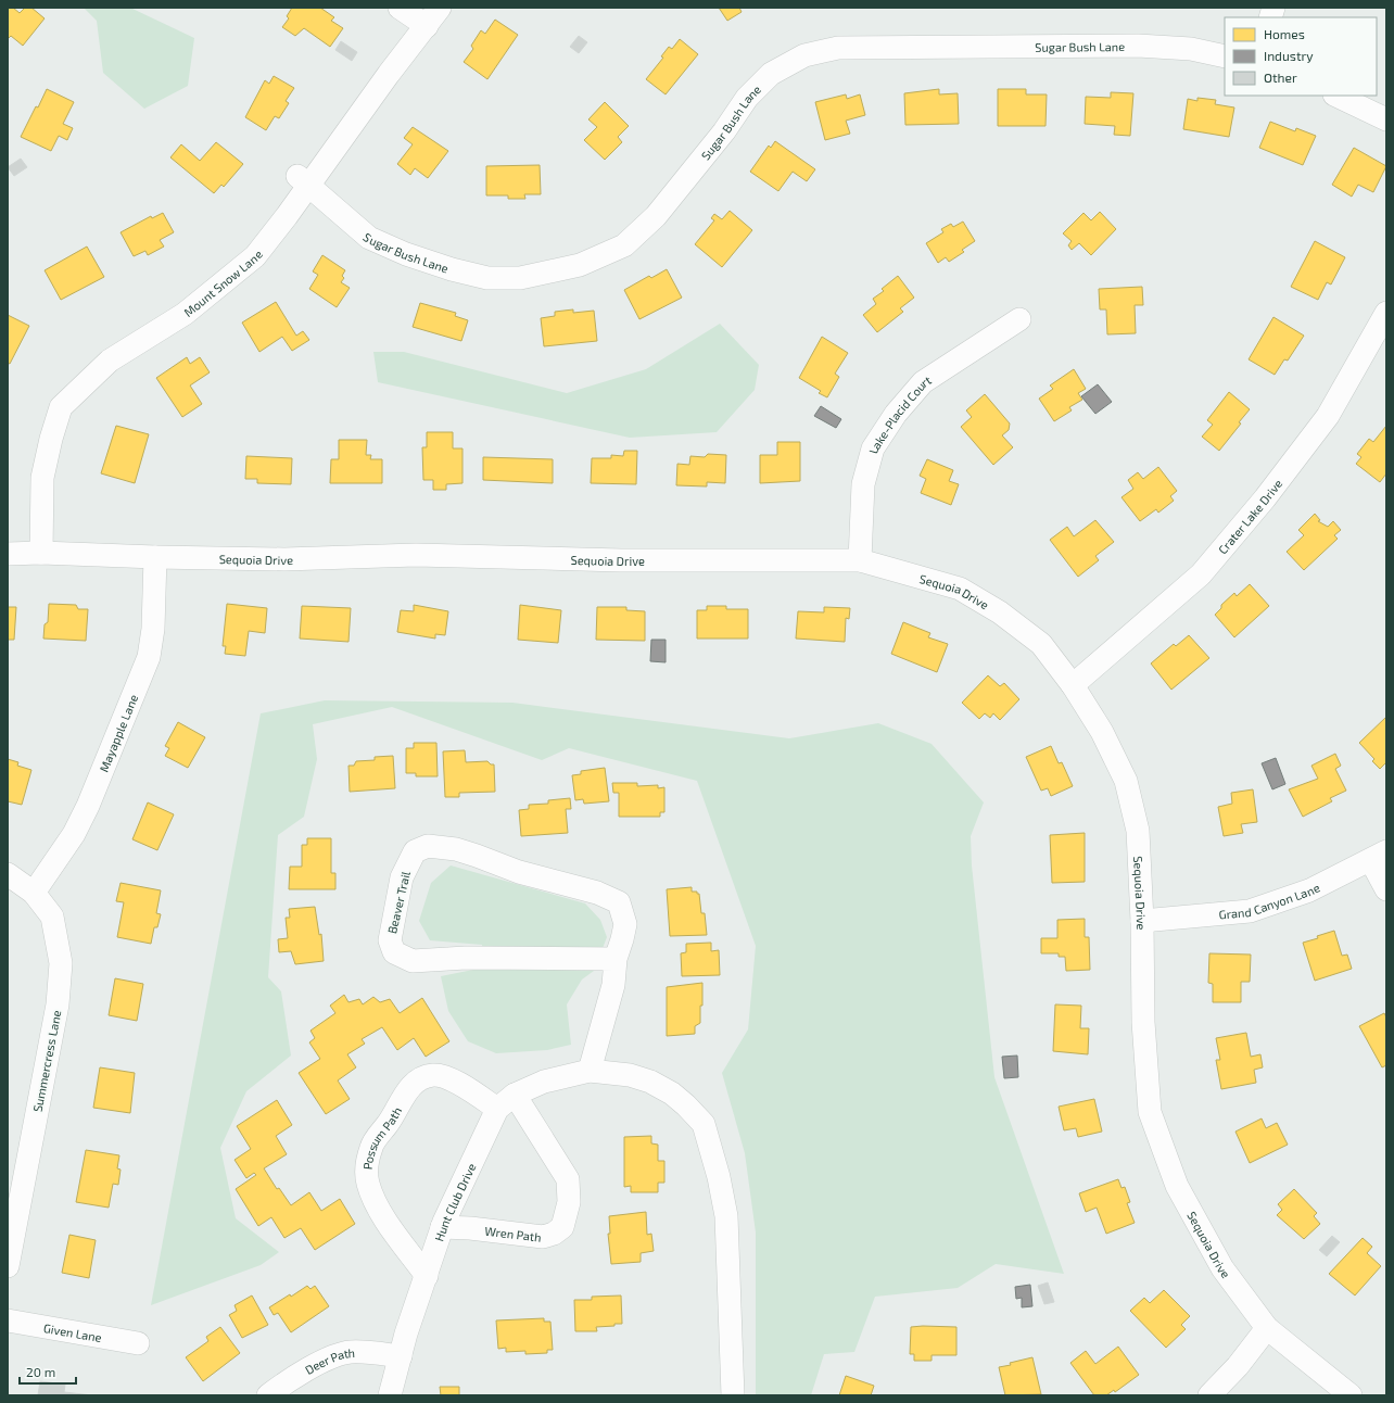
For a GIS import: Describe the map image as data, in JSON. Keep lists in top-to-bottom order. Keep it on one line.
{"streets":{"street":["Sugar Bush Lane","Mount Snow Lane","Lake-Placid Court","Crater Lake Drive","Sequoia Drive","Mayapple Lane","Grand Canyon Lane","Beaver Trail","Summercress Lane","Possum Path","Hunt Club Drive","Wren Path","Given Lane","Deer Path"]},"crossings":[["Sugar Bush Lane","Mount Snow Lane"],["Mount Snow Lane","Sequoia Drive"],["Lake-Placid Court","Sequoia Drive"],["Crater Lake Drive","Sequoia Drive"],["Sequoia Drive","Mayapple Lane"],["Sequoia Drive","Grand Canyon Lane"],["Mayapple Lane","Summercress Lane"],["Possum Path","Hunt Club Drive"],["Possum Path","Wren Path"],["Hunt Club Drive","Wren Path"],["Hunt Club Drive","Deer Path"]],"legend":["Homes","Industry","Other"],"scale_bar":"20 m"}
